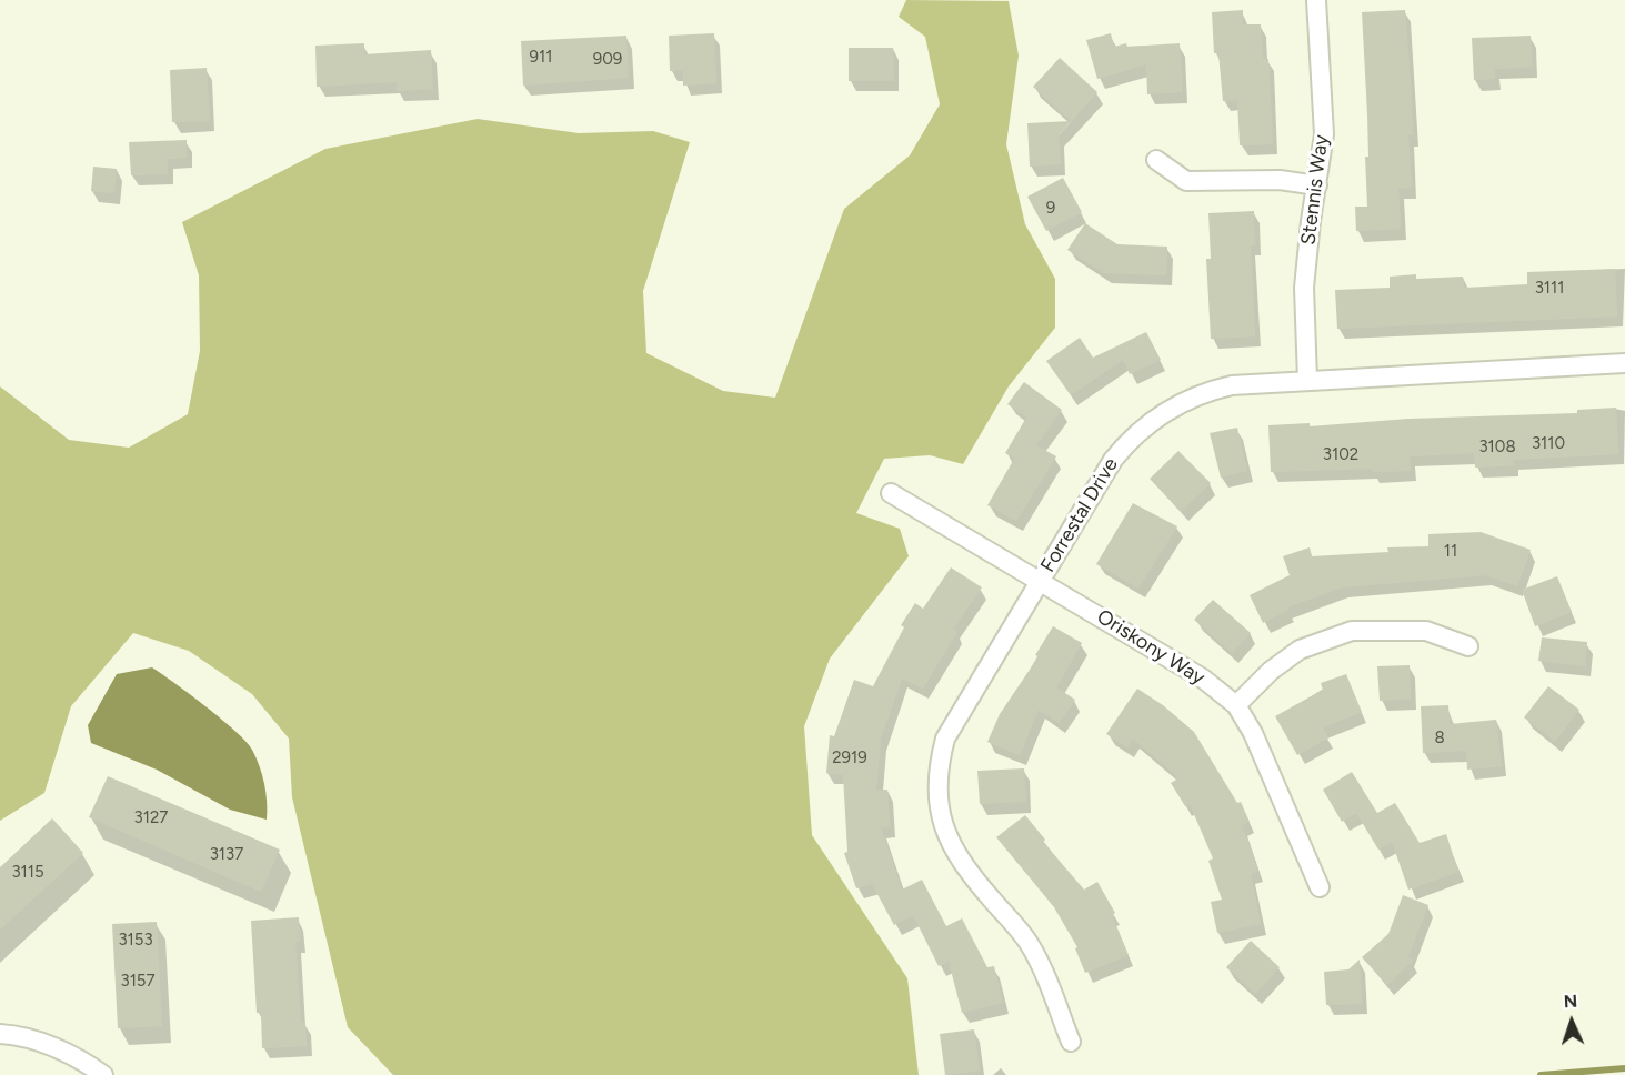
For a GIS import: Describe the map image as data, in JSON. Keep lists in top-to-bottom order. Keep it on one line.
{"streets":{"street":["Stennis Way","Forrestal Drive","Oriskony Way"]},"crossings":[["Stennis Way","Forrestal Drive"],["Forrestal Drive","Oriskony Way"]],"house_numbers":["911","909","9","3111","3110","3108","3102","11","8","2919","3127","3137","3115","3153","3157"],"north":"top"}
